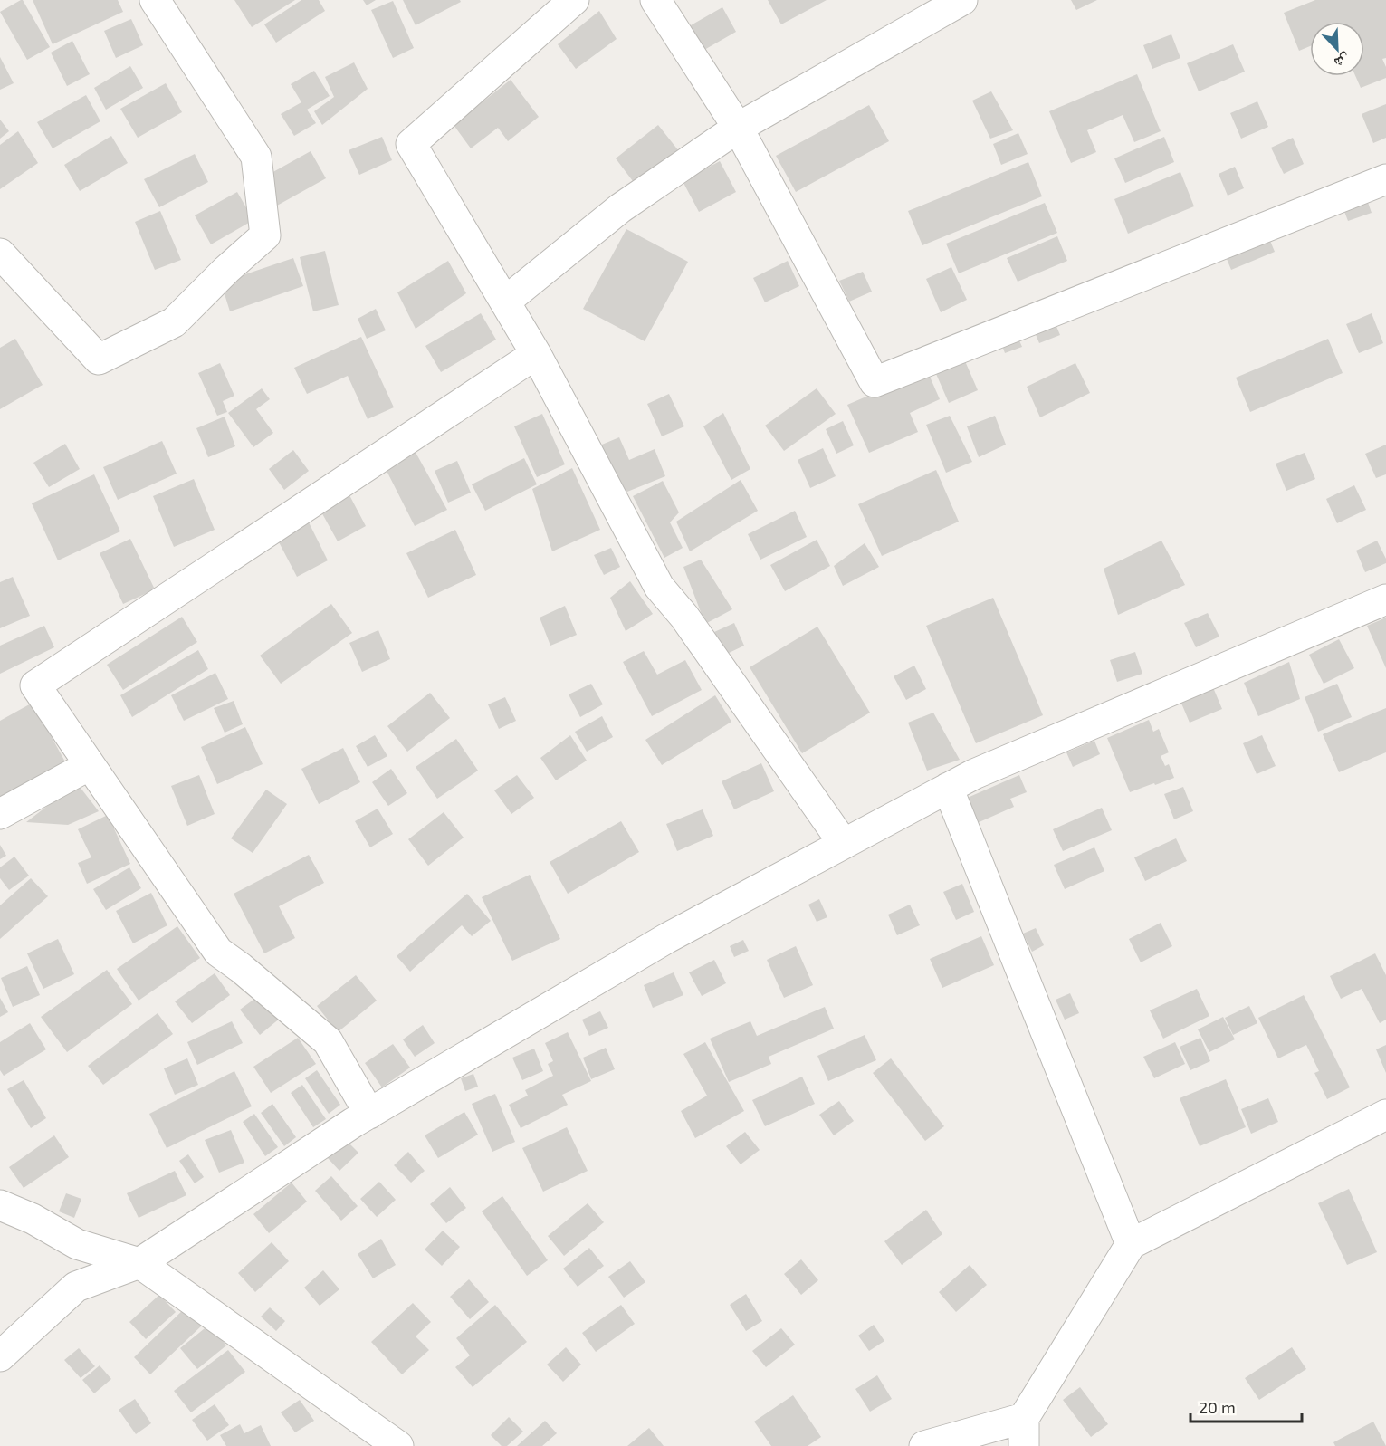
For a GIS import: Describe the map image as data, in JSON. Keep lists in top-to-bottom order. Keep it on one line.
{"scale_bar":"20 m","north":"bottom right"}
